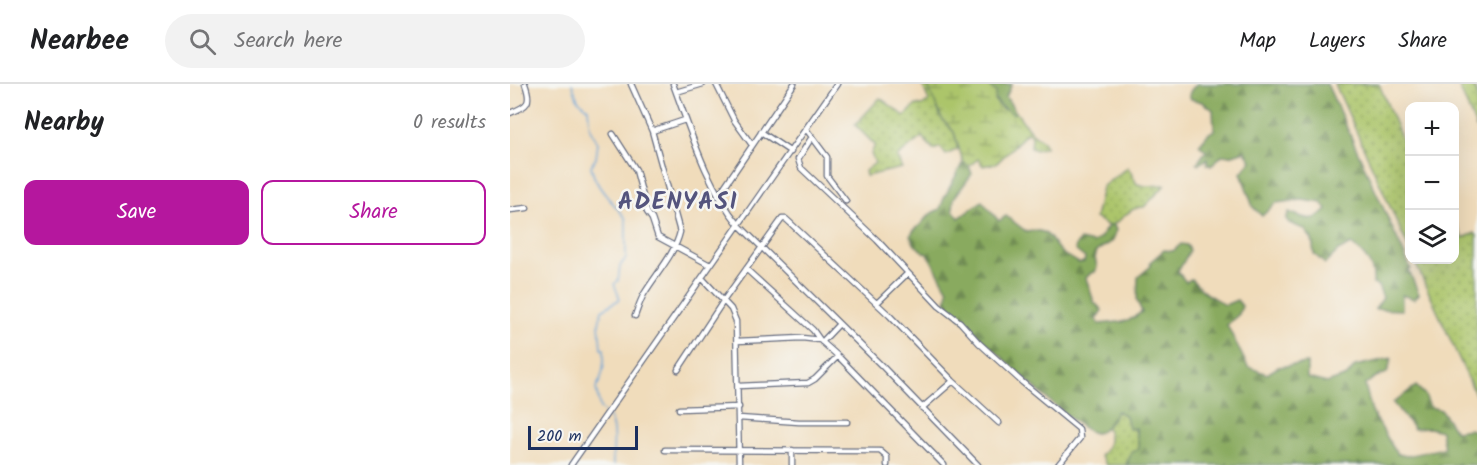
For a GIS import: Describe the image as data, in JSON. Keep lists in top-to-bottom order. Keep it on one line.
{"districts":["ADENYASI"],"scale_bar":"200 m","page":{"header":"Nearbee","search":"Search here","nav":["Map","Layers","Share"],"heading":["Nearby","0 results"],"map_buttons":["+","−"],"buttons":["Save","Share"],"scale":"200 m"}}
